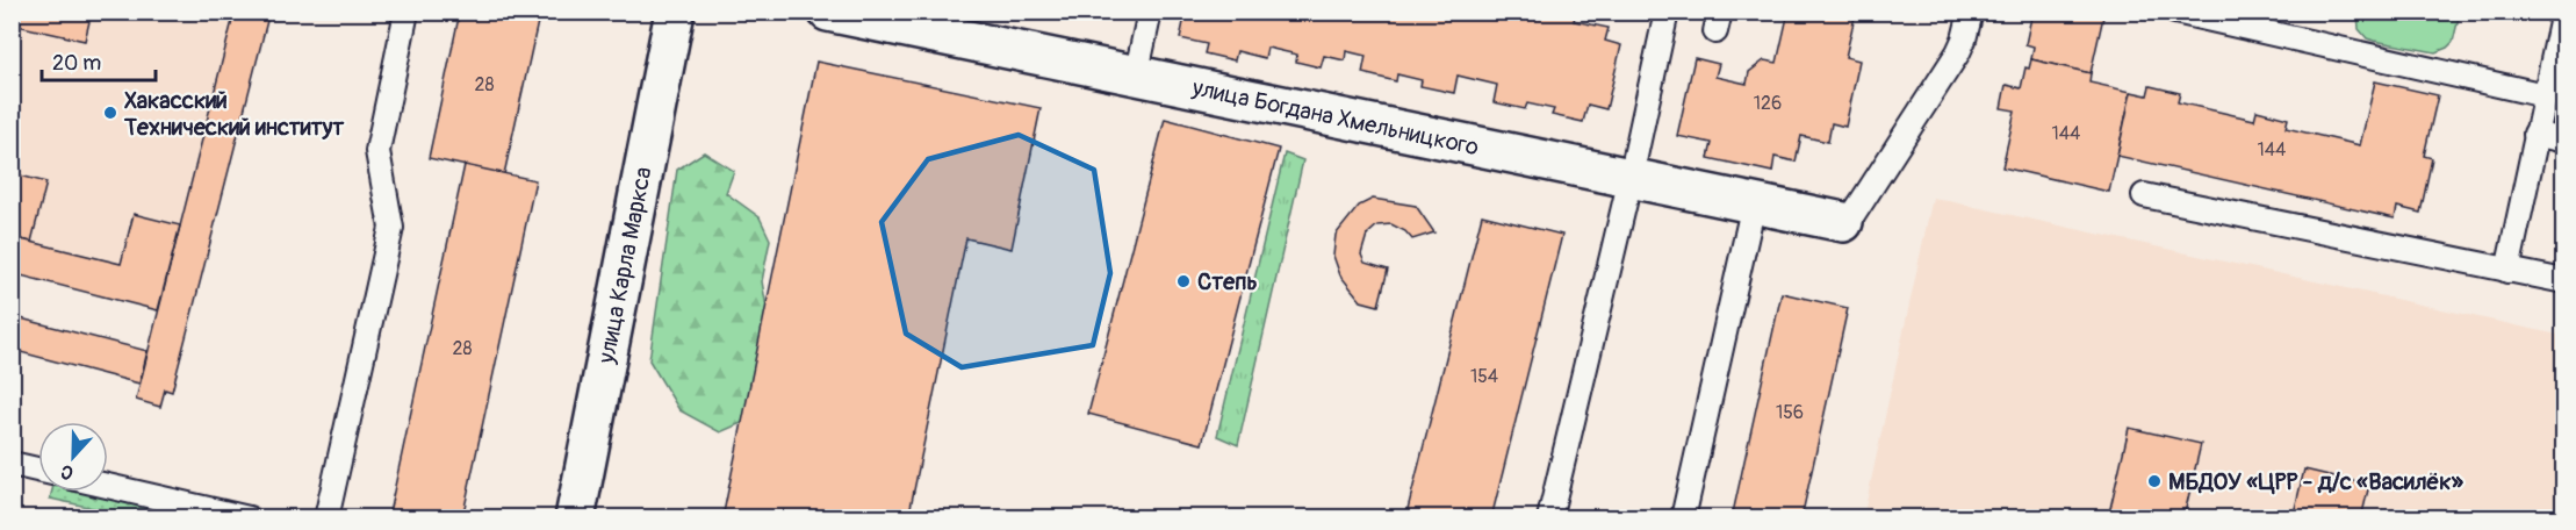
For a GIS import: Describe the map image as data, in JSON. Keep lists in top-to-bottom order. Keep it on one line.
{"streets":{"street":["улица Богдана Хмельницкого","улица Карла Маркса"]},"places":["Хакасский Технический институт","Степь","МБДОУ «ЦРР - д/с «Василёк»"],"house_numbers":["28","126","144","144","28","154","156"],"scale_bar":"20 m","north":"bottom"}
